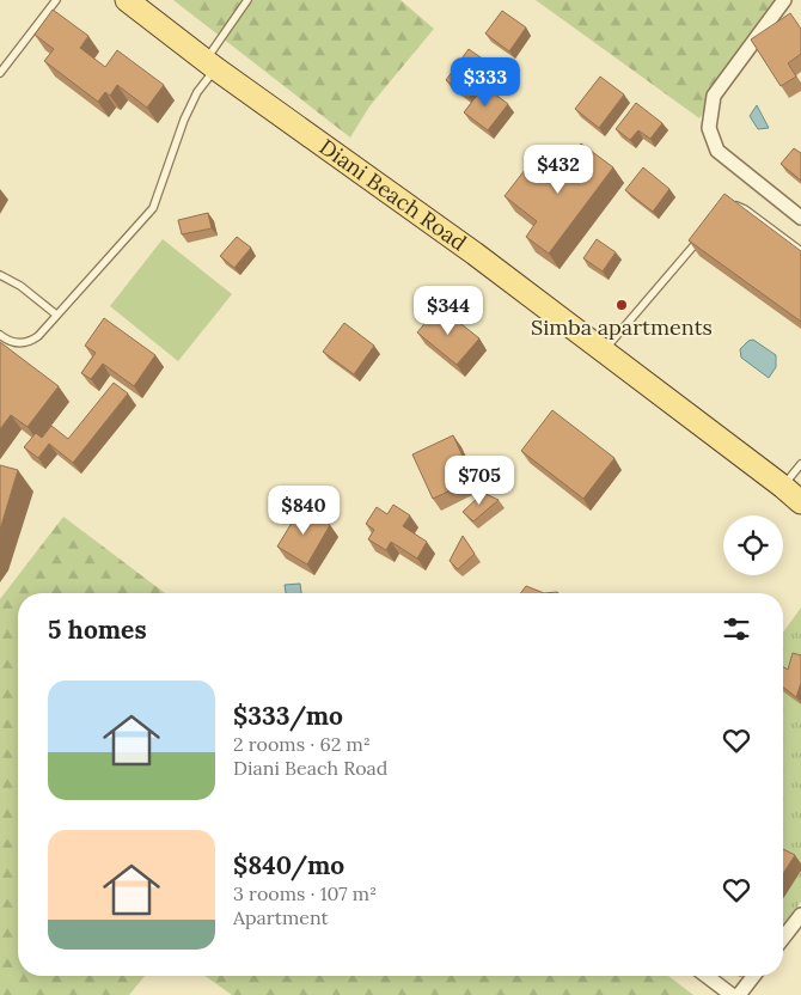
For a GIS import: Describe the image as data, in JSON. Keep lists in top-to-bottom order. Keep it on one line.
{"streets":{"main road":["Diani Beach Road"]},"places":["Simba apartments"],"page":{"price":["$333","$432","$344","$705","$840"],"heading":"5 homes","list":[{"name":"$333/mo","note":"2 rooms · 62 m² · Diani Beach Road"},{"name":"$840/mo","note":"3 rooms · 107 m² · Apartment"}]}}
